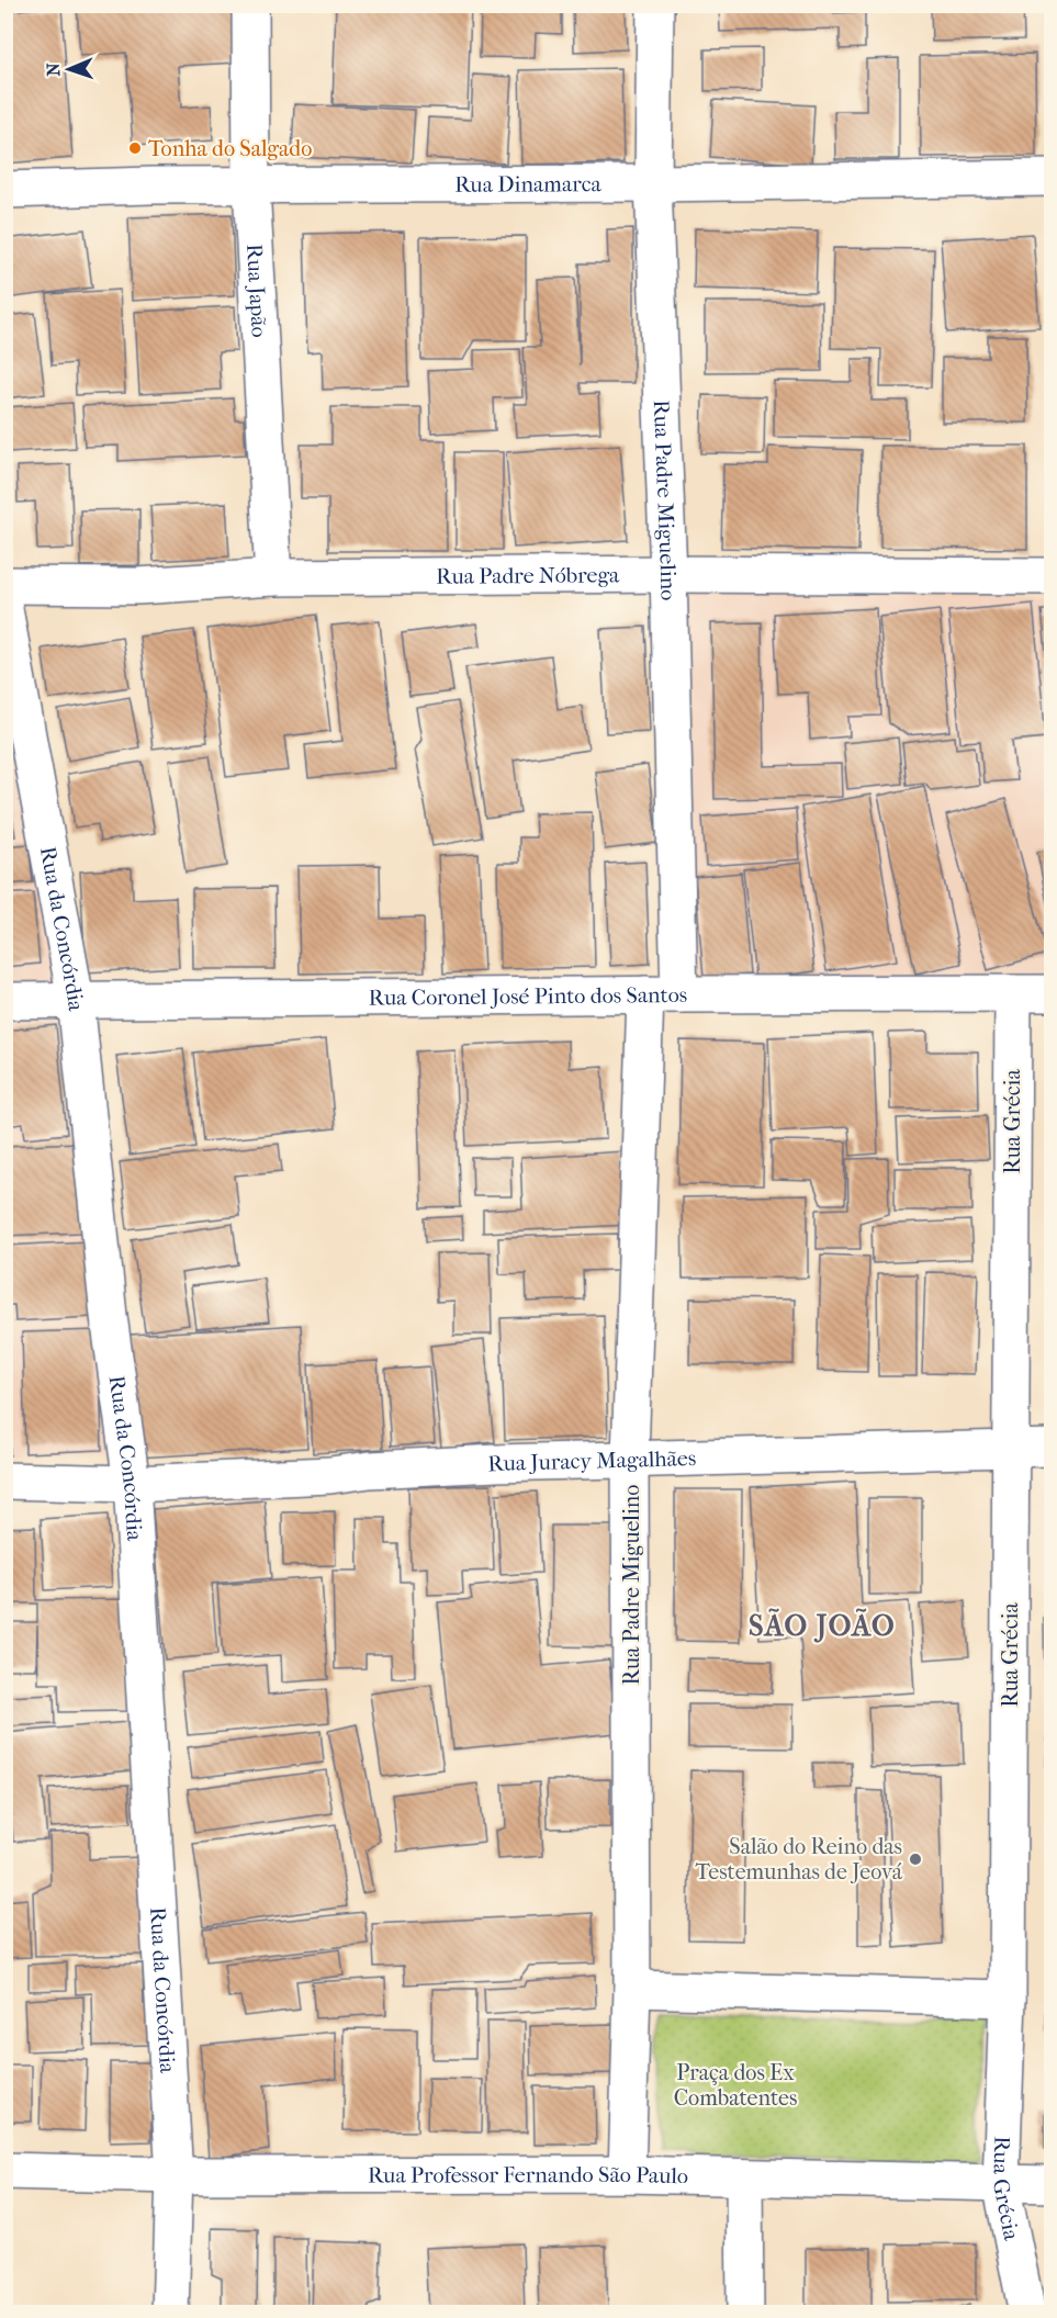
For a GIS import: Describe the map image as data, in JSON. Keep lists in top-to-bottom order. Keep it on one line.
{"streets":{"street":["Rua Dinamarca","Rua Japão","Rua Padre Miguelino","Rua Padre Nóbrega","Rua da Concórdia","Rua Coronel José Pinto dos Santos","Rua Grécia","Rua Juracy Magalhães","Rua Professor Fernando São Paulo"]},"crossings":[["Rua Dinamarca","Rua Japão"],["Rua Dinamarca","Rua Padre Miguelino"],["Rua Japão","Rua Padre Nóbrega"],["Rua Padre Miguelino","Rua Padre Nóbrega"],["Rua Padre Miguelino","Rua Coronel José Pinto dos Santos"],["Rua Padre Miguelino","Rua Juracy Magalhães"],["Rua Padre Miguelino","Rua Professor Fernando São Paulo"],["Rua da Concórdia","Rua Coronel José Pinto dos Santos"],["Rua da Concórdia","Rua Juracy Magalhães"],["Rua da Concórdia","Rua Professor Fernando São Paulo"],["Rua Coronel José Pinto dos Santos","Rua Grécia"],["Rua Grécia","Rua Juracy Magalhães"],["Rua Grécia","Rua Professor Fernando São Paulo"]],"districts":["SÃO JOÃO"],"parks":["Praça dos Ex Combatentes"],"places":["Tonha do Salgado","Salão do Reino das Testemunhas de Jeová"],"north":"left"}
